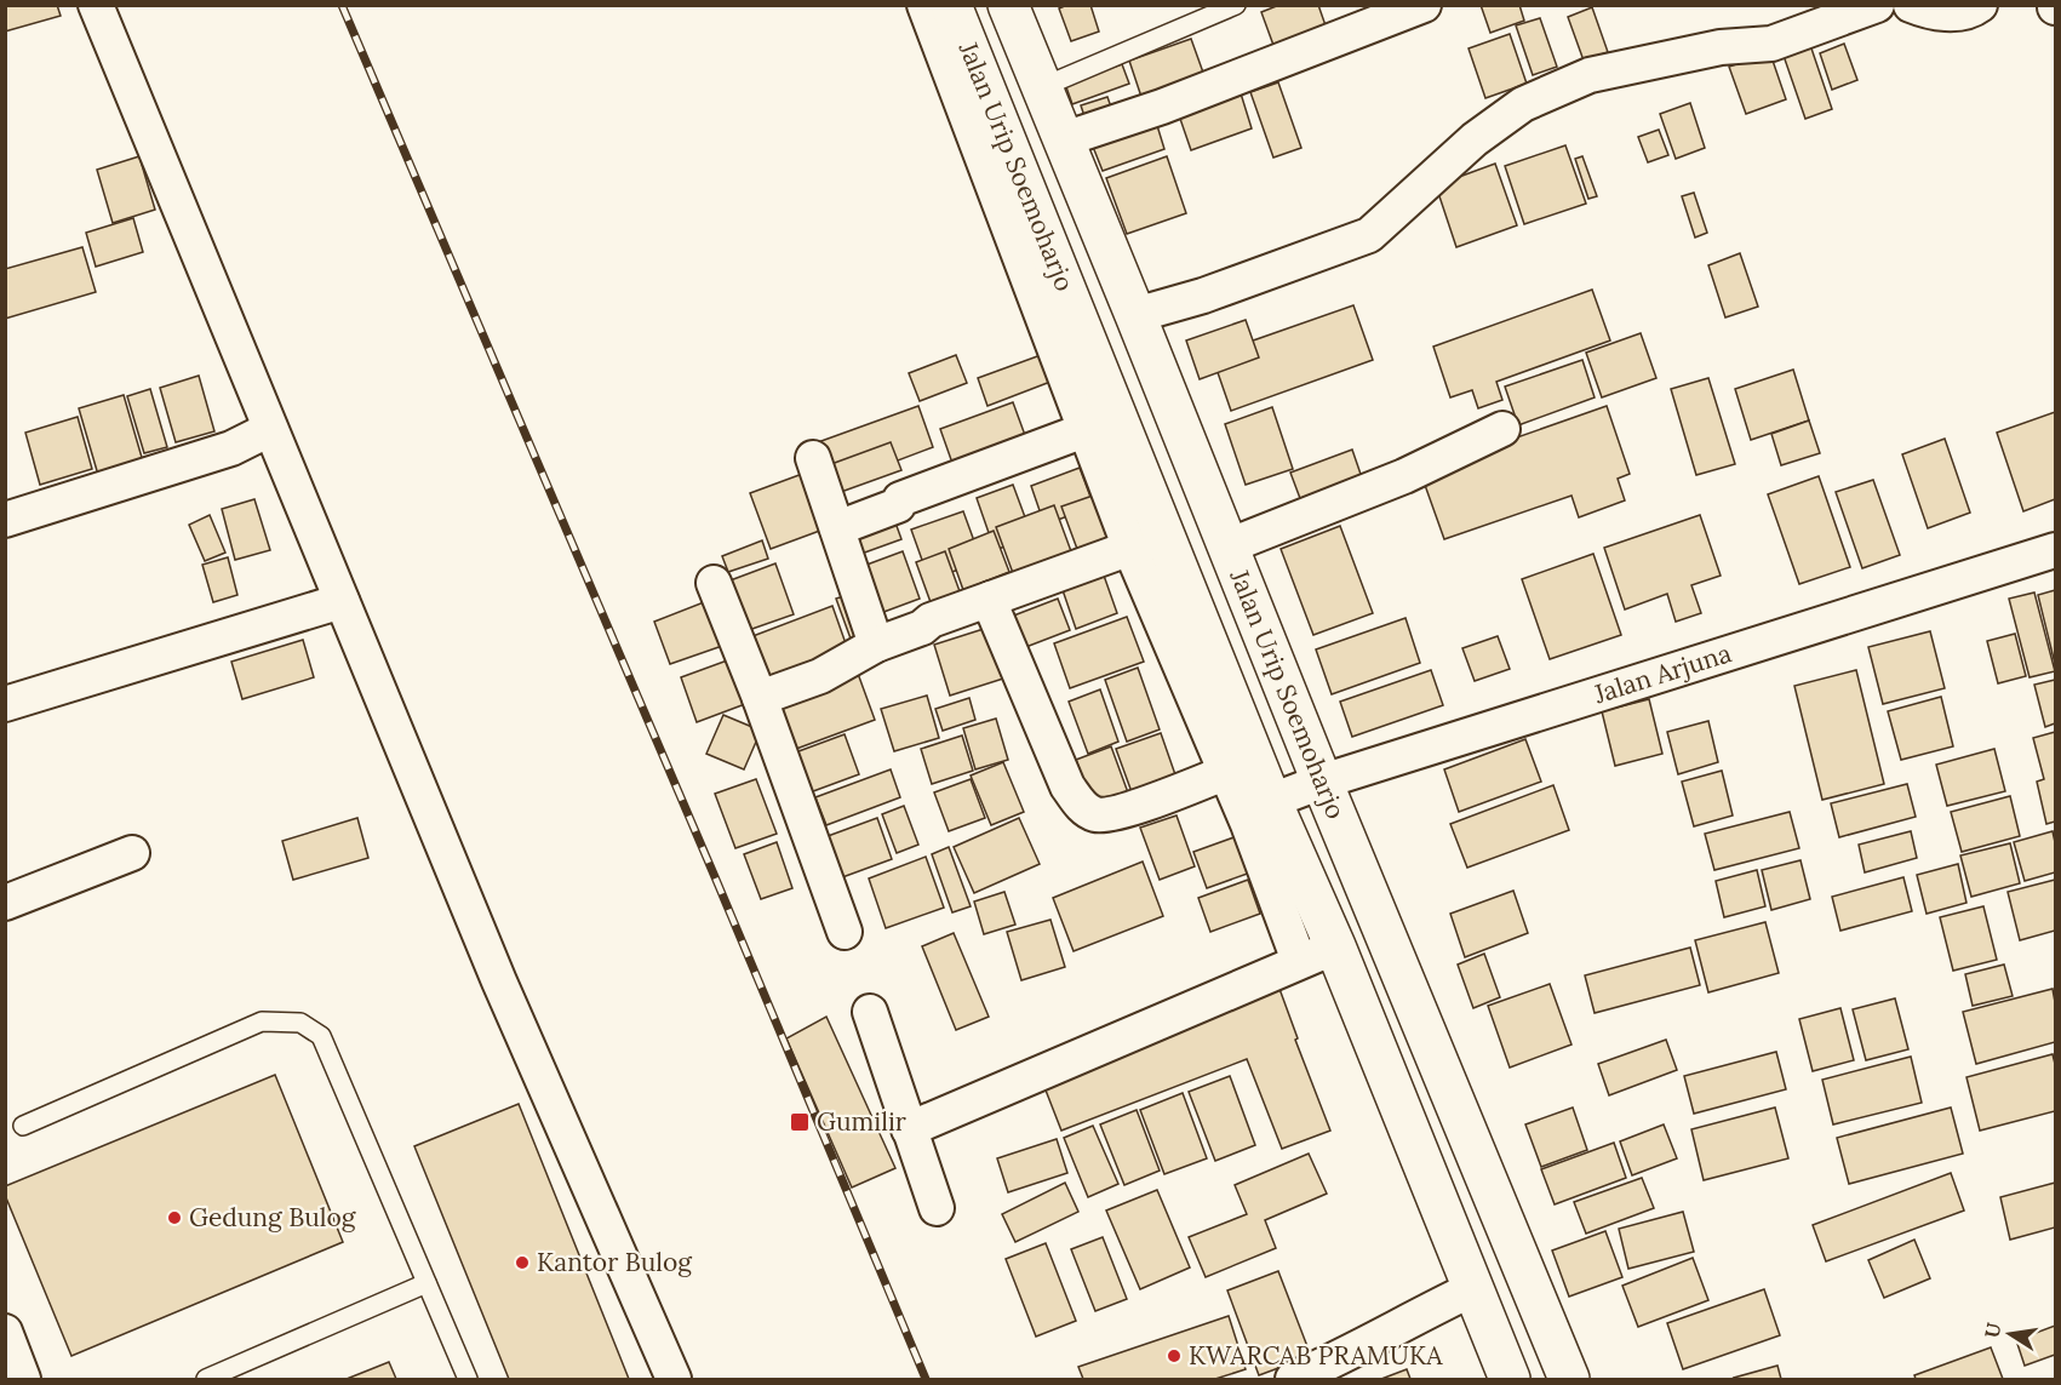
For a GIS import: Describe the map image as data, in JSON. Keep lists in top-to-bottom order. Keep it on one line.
{"streets":{"highway":["Jalan Urip Soemoharjo"],"street":["Jalan Arjuna"]},"crossings":[["Jalan Urip Soemoharjo","Jalan Arjuna"]],"places":{"transit":["Gumilir"],"other":["Gedung Bulog","Kantor Bulog","KWARCAB PRAMUKA"]},"north":"left"}
